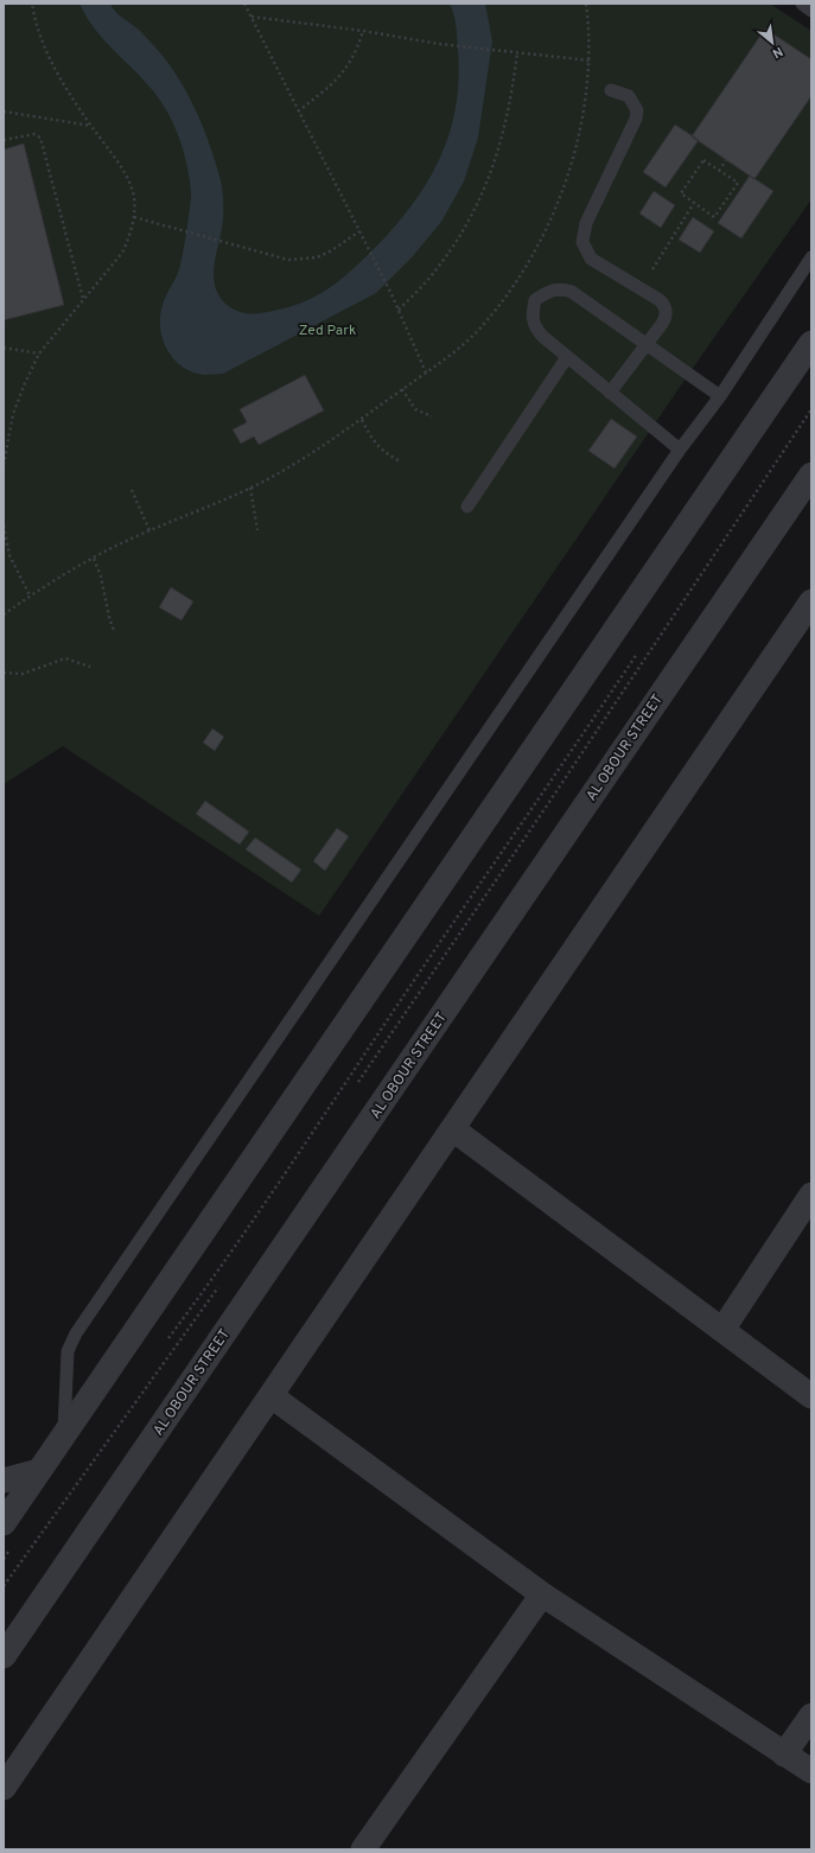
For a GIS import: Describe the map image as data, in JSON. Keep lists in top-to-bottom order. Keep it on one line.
{"streets":{"street":["AL OBOUR STREET"]},"parks":["Zed Park"],"north":"bottom right"}
